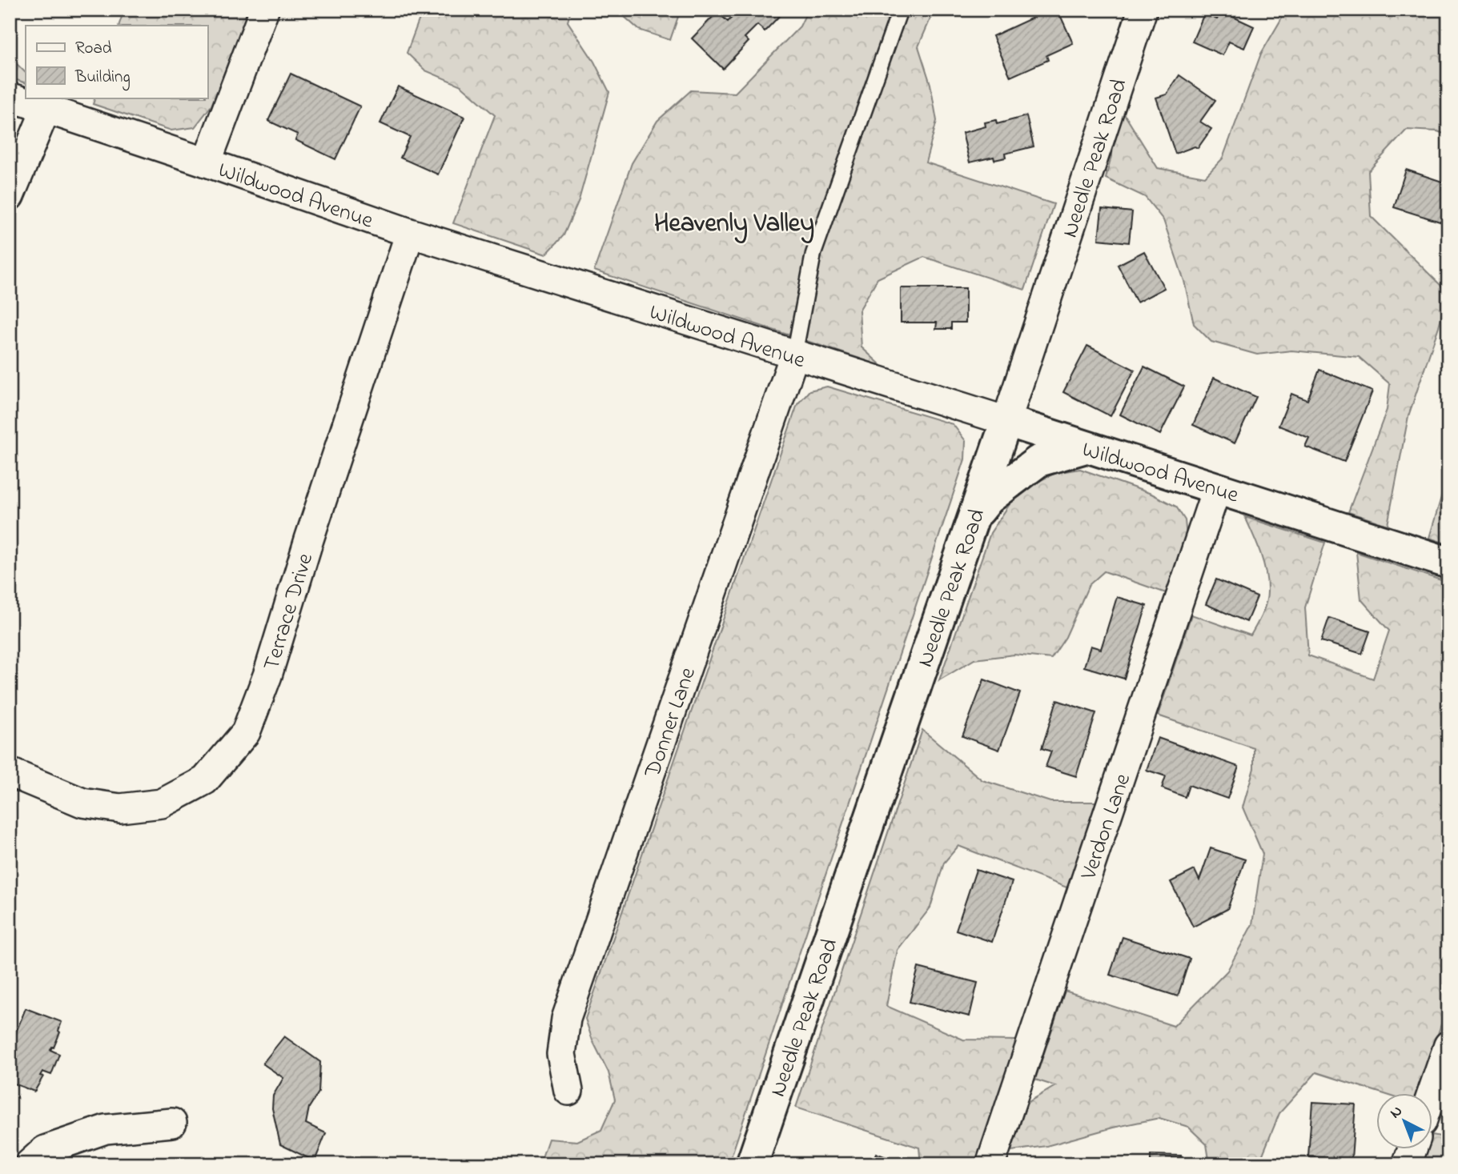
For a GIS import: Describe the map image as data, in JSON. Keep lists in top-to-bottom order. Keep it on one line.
{"streets":{"street":["Needle Peak Road","Wildwood Avenue","Terrace Drive","Donner Lane","Verdon Lane"]},"crossings":[["Needle Peak Road","Wildwood Avenue"],["Wildwood Avenue","Terrace Drive"],["Wildwood Avenue","Donner Lane"],["Wildwood Avenue","Verdon Lane"]],"districts":["Heavenly Valley"],"legend":["Road","Building"],"north":"top left"}
